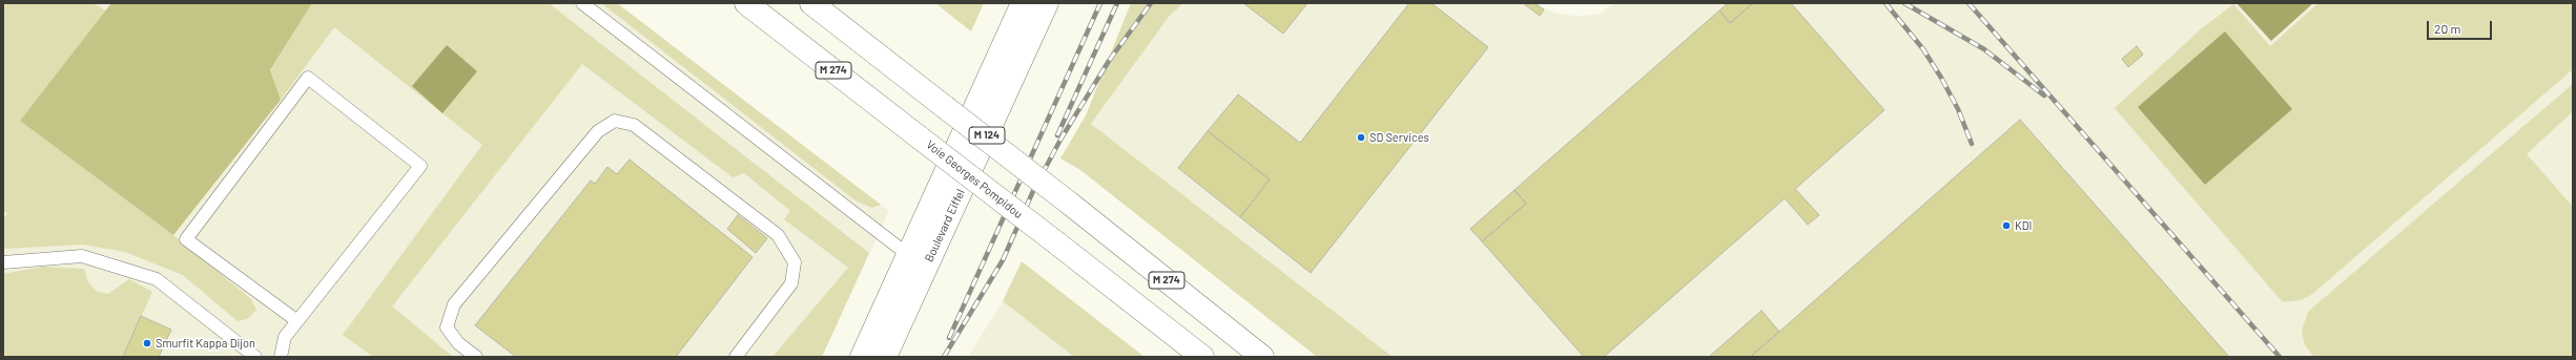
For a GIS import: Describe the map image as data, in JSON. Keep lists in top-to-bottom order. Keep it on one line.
{"streets":{"main road":["M 274","M 124","Voie Georges Pompidou","Boulevard Eiffel"]},"crossings":[["M 124","Boulevard Eiffel"]],"places":["SD Services","KDI","Smurfit Kappa Dijon"],"scale_bar":"20 m"}
